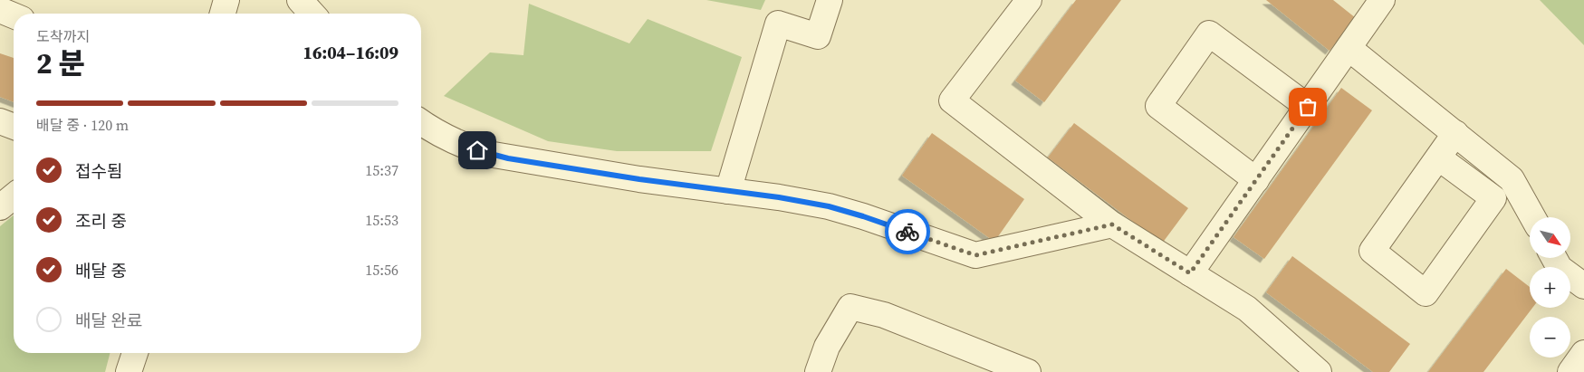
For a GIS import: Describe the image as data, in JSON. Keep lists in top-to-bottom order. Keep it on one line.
{"north":"bottom right","page":{"heading":["2 분","도착까지","16:04–16:09"],"bar":"배달 중 · 120 m","list":[["접수됨","15:37"],["조리 중","15:53"],["배달 중","15:56"],"배달 완료"],"map_buttons":["+","−"]}}
